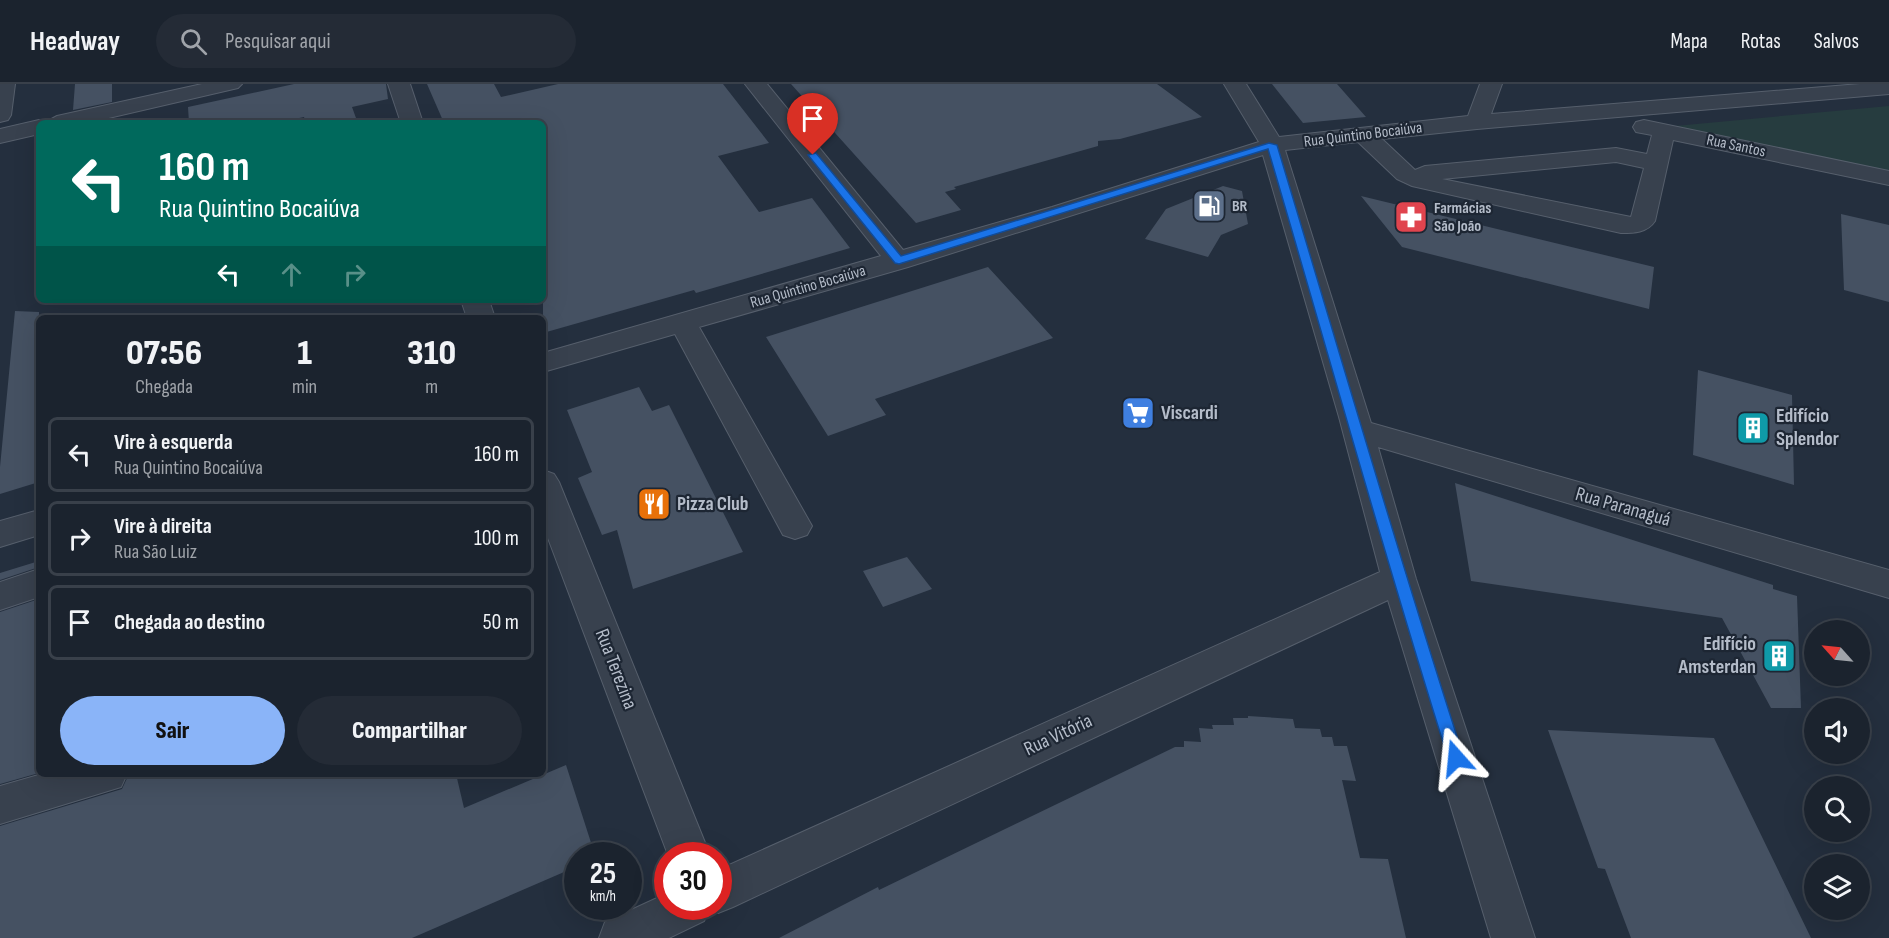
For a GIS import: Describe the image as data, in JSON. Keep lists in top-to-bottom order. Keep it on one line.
{"streets":{"street":["Rua Quintino Bocaiúva","Rua Santos","Rua Paranaguá","Rua Terezina","Rua Vitória"]},"crossings":[["Rua Quintino Bocaiúva","Rua Santos"]],"places":{"fuel station":["BR"],"pharmacy":["Farmácias São João"],"supermarket":["Viscardi"],"building":["Edifício Splendor","Edifício Amsterdan"],"restaurant":["Pizza Club"]},"north":"top left","page":{"header":"Headway","search":"Pesquisar aqui","nav":["Mapa","Rotas","Salvos"],"turn":["160 m","Rua Quintino Bocaiúva"],"eta":["07:56","Chegada","1","min","310","m"],"list":[{"name":"Vire à esquerda","note":"Rua Quintino Bocaiúva","value":"160 m"},{"name":"Vire à direita","note":"Rua São Luiz","value":"100 m"},{"name":"Chegada ao destino","value":"50 m"}],"buttons":["Sair","Compartilhar"],"speed":"25 km/h","limit":"30"}}
